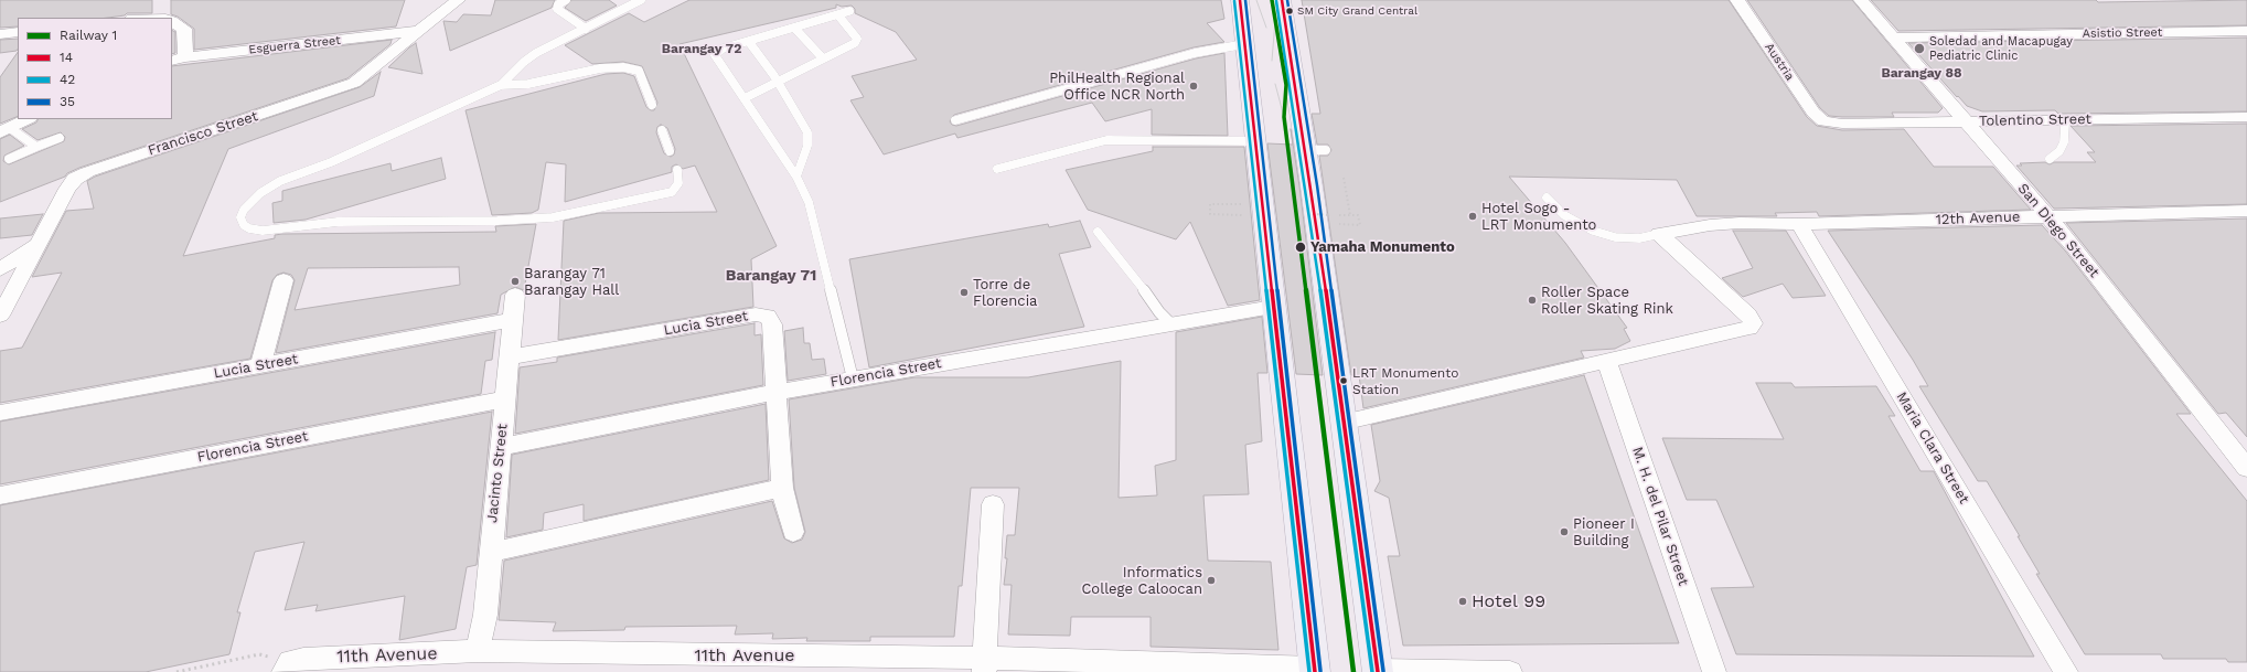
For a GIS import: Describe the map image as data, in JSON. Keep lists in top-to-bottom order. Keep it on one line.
{"streets":{"street":["Asistio Street","Esguerra Street","Austria","Tolentino Street","Francisco Street","12th Avenue","San Diego Street","Lucia Street","Florencia Street","Maria Clara Street","Jacinto Street","M. H. del Pilar Street","11th Avenue"]},"crossings":[["Asistio Street","San Diego Street"],["Esguerra Street","Francisco Street"],["Austria","Tolentino Street"],["Tolentino Street","San Diego Street"],["12th Avenue","San Diego Street"],["12th Avenue","Maria Clara Street"],["Lucia Street","Florencia Street"],["Lucia Street","Jacinto Street"],["Florencia Street","Jacinto Street"],["Jacinto Street","11th Avenue"]],"districts":["Barangay 72","Barangay 88","Barangay 71"],"places":["SM City Grand Central","Soledad and Macapugay Pediatric Clinic","PhilHealth Regional Office NCR North","Hotel Sogo - LRT Monumento","Yamaha Monumento","Barangay 71 Barangay Hall","Torre de Florencia","Roller Space Roller Skating Rink","LRT Monumento Station","Pioneer I Building","Informatics College Caloocan","Hotel 99"],"lines":["rail line 1","transit line 14","transit line 35","transit line 42"],"legend":["Railway 1","14","42","35"]}
